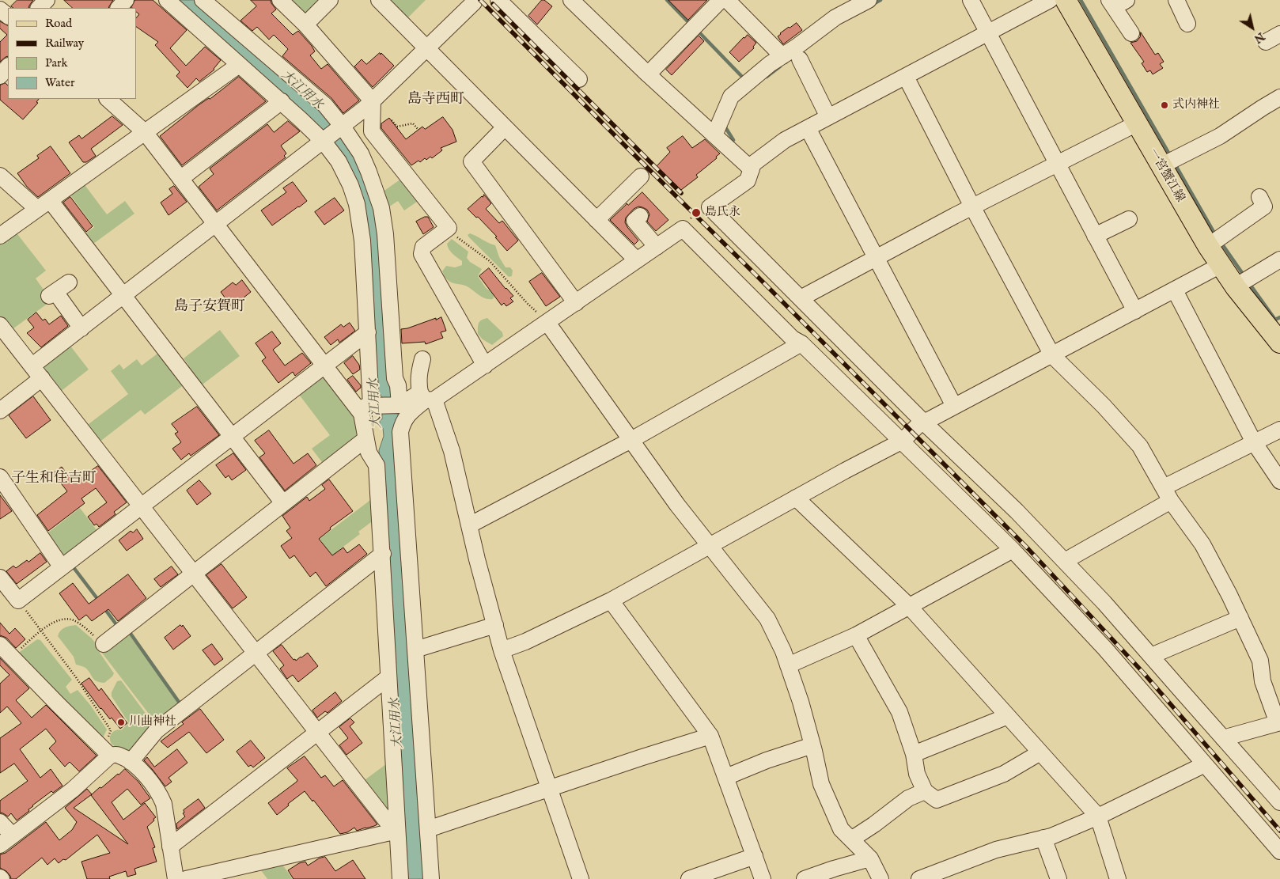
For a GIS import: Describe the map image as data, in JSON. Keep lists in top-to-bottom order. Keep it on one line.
{"streets":{"main road":["一宮蟹江線"]},"districts":["島寺西町","島子安賀町","子生和住吉町"],"water":["大江用水"],"places":["式内神社","島氏永","川曲神社"],"legend":["Road","Railway","Park","Water"],"north":"bottom right"}
